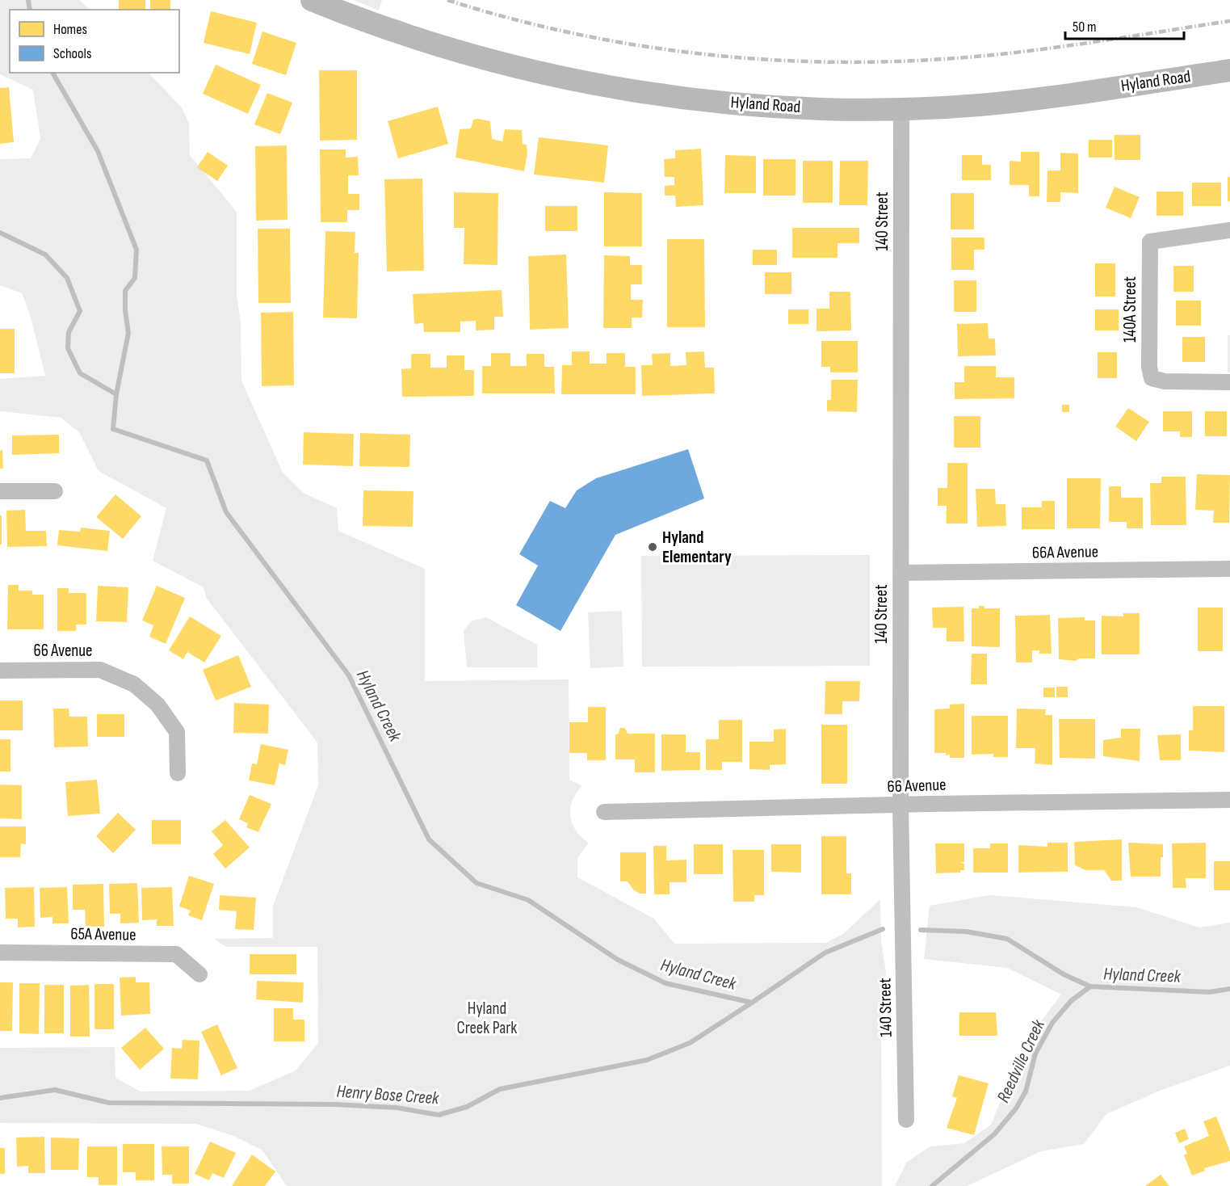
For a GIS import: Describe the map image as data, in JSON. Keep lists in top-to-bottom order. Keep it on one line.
{"streets":{"street":["Hyland Road","140 Street","140A Street","66A Avenue","66 Avenue","65A Avenue"]},"crossings":[["Hyland Road","140 Street"],["140 Street","66A Avenue"],["140 Street","66 Avenue"]],"water":["Hyland Creek","Reedville Creek","Henry Bose Creek"],"parks":["Hyland Creek Park"],"places":["Hyland Elementary"],"legend":["Homes","Schools"],"scale_bar":"50 m"}
